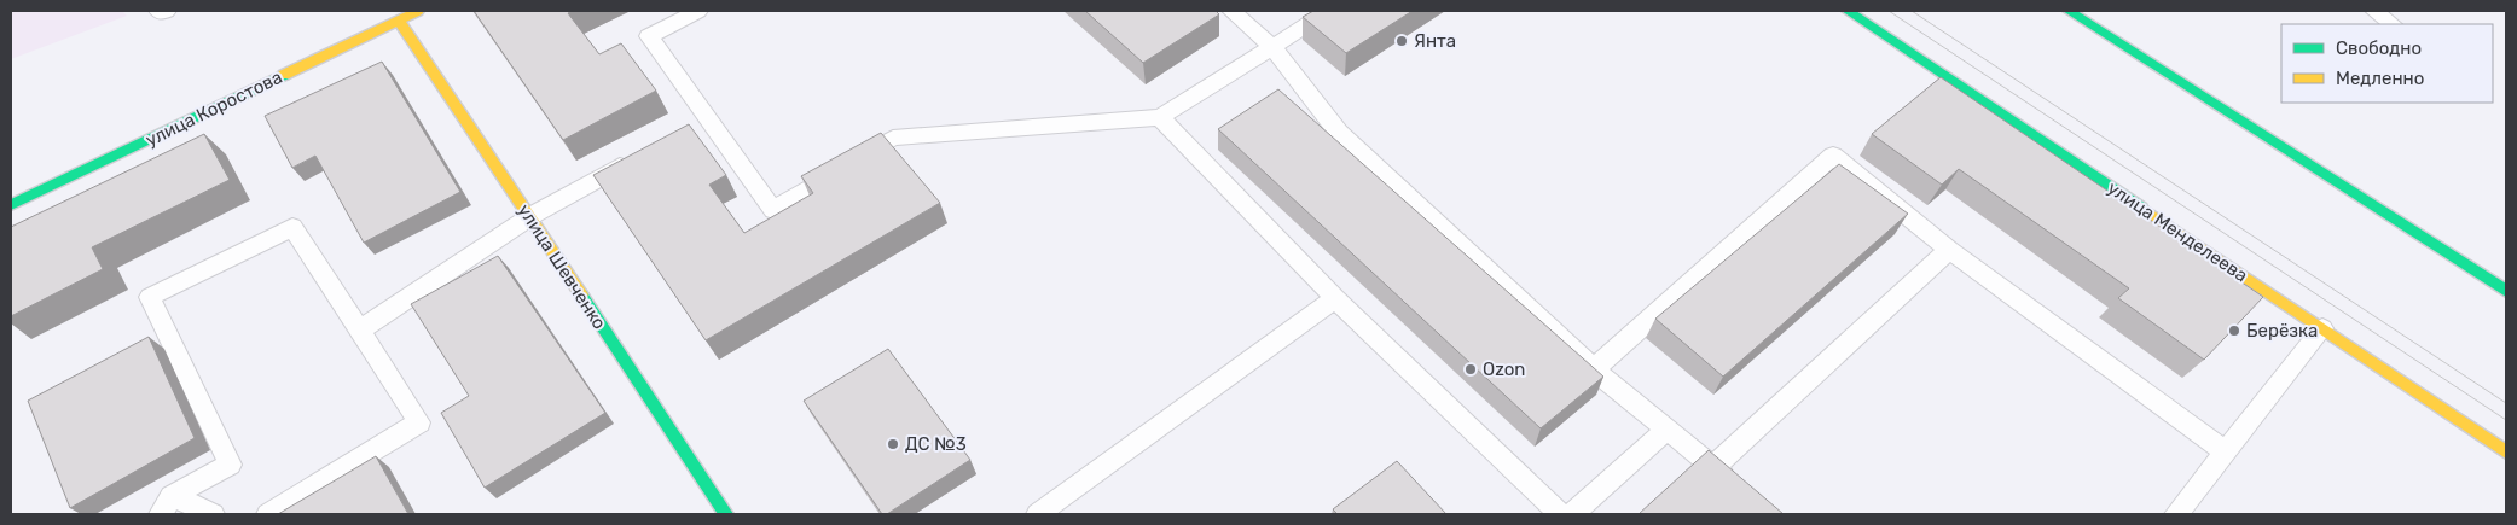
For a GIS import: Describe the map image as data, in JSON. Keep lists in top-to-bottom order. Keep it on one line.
{"streets":{"main road":["улица Коростова","улица Менделеева","улица Шевченко"]},"crossings":[["улица Коростова","улица Шевченко"]],"places":["Янта","Берёзка","Ozon","ДС №3"],"legend":["Свободно","Медленно"]}
